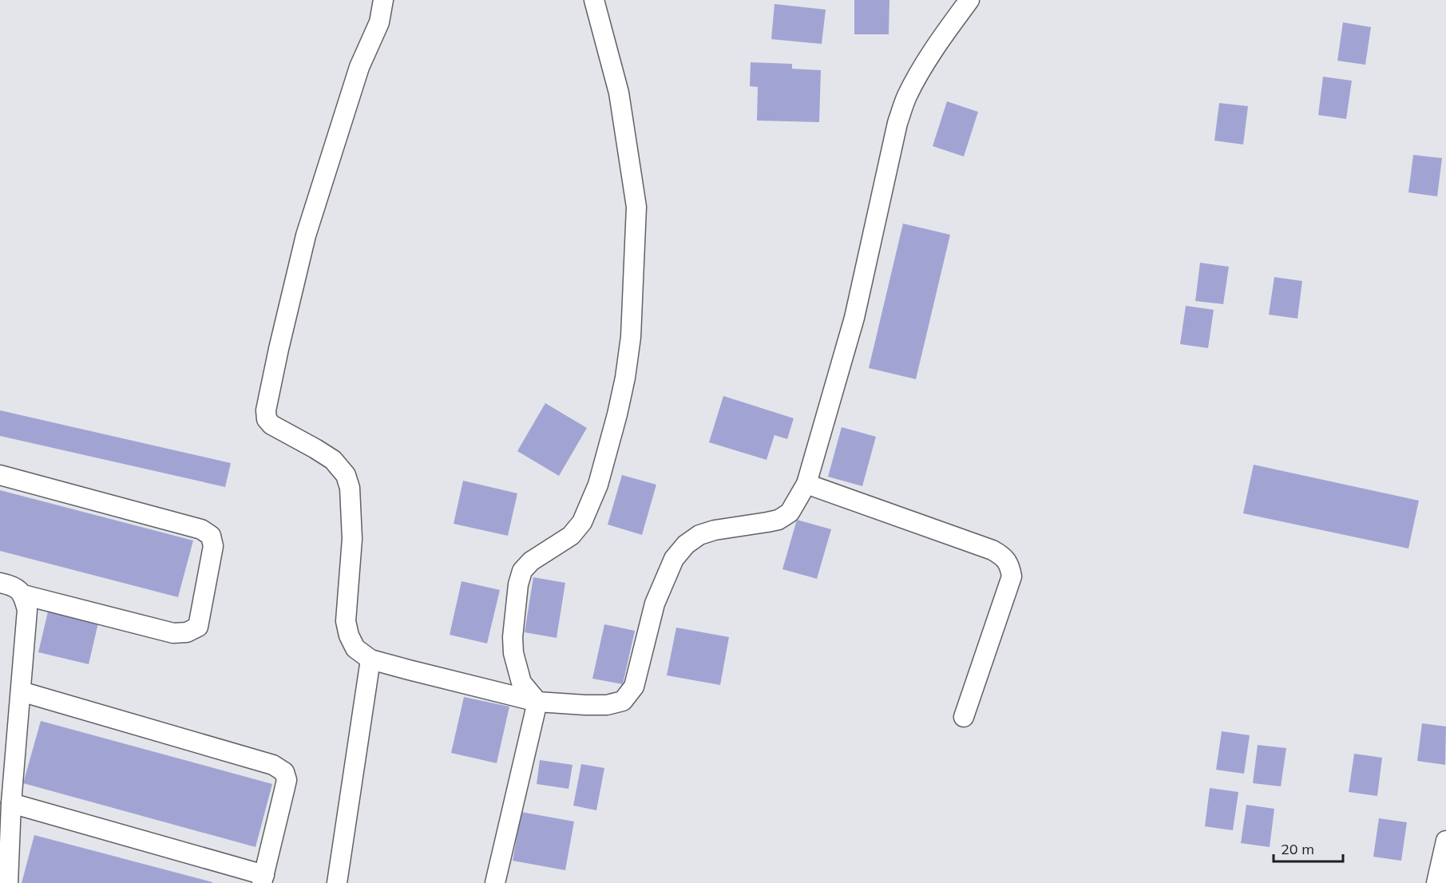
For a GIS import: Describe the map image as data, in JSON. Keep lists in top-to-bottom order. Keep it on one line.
{"scale_bar":"20 m"}
